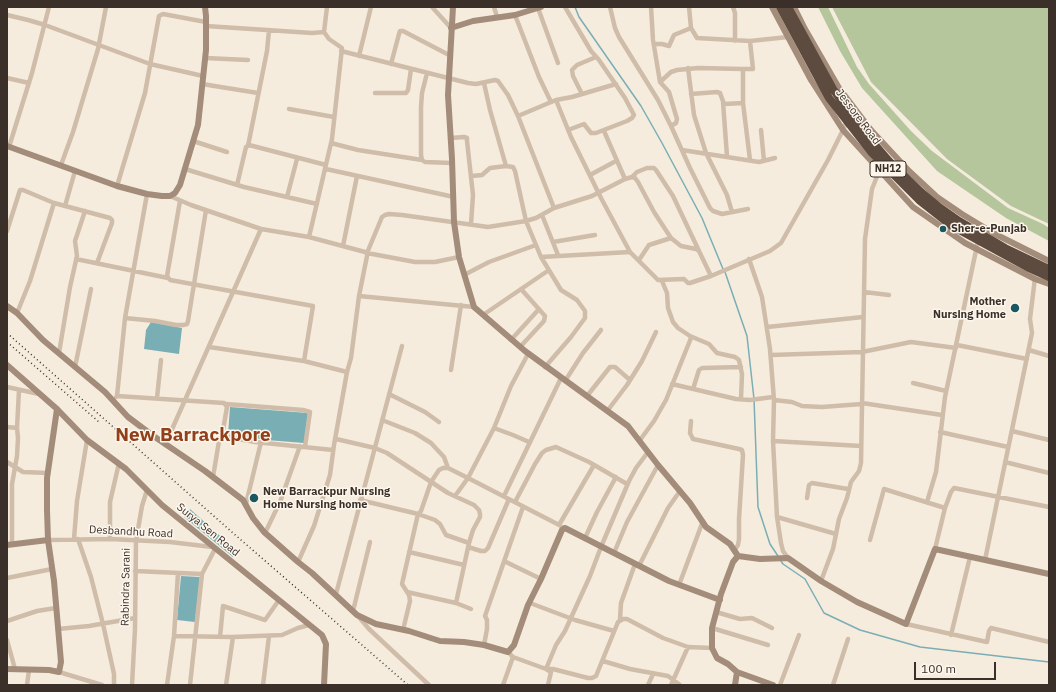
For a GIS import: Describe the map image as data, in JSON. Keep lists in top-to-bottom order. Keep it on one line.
{"streets":{"highway":["Jessore Road","NH12"],"street":["Surya Sen Road","Desbandhu Road","Rabindra Sarani"]},"crossings":[["Jessore Road","NH12"],["Surya Sen Road","Desbandhu Road"],["Surya Sen Road","Rabindra Sarani"],["Desbandhu Road","Rabindra Sarani"]],"districts":["New Barrackpore"],"places":["Sher-e-Punjab","Mother Nursing Home","New Barrackpur Nursing Home Nursing home"],"scale_bar":"100 m"}
